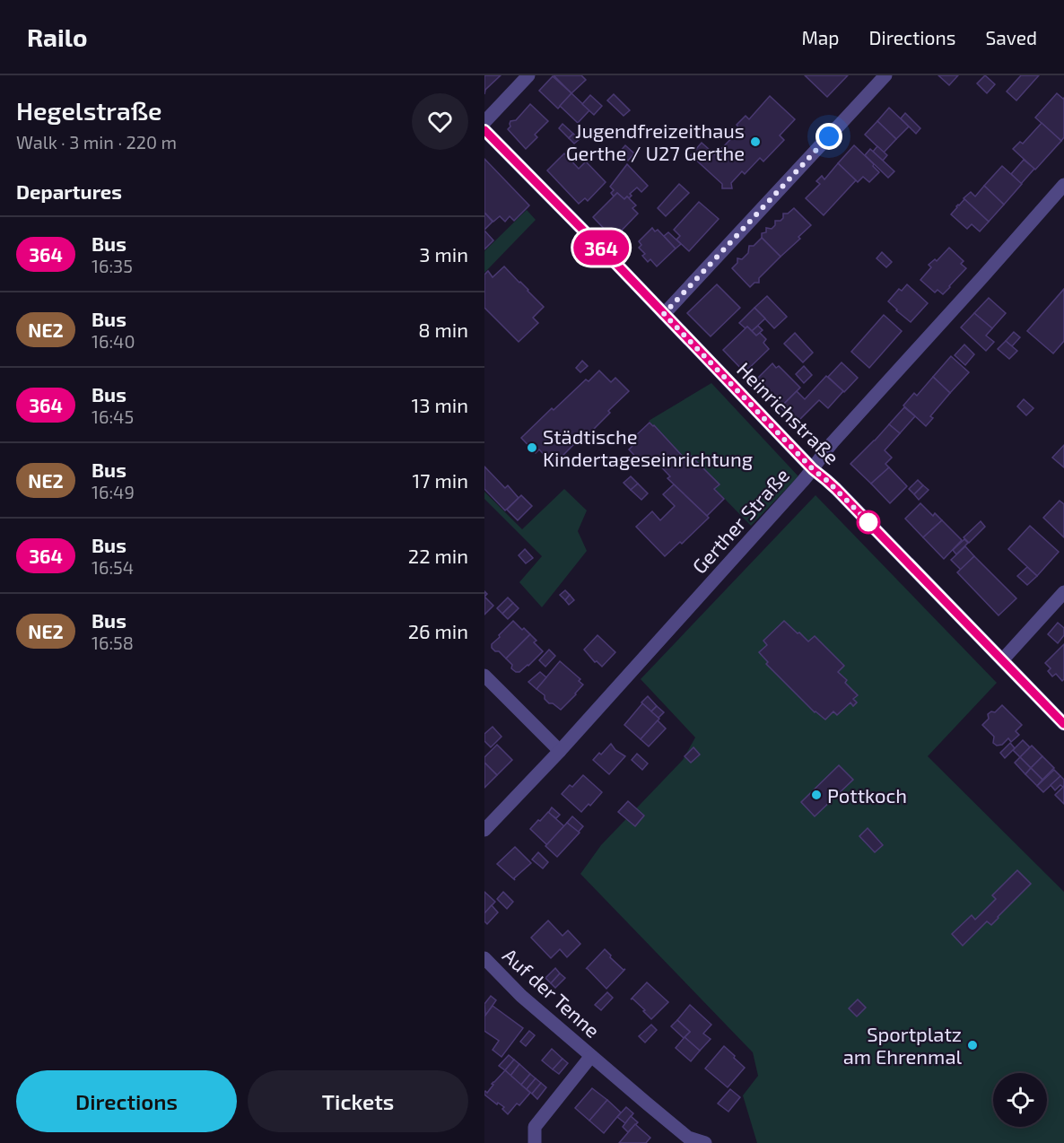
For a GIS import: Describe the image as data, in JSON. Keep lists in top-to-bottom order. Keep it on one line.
{"streets":{"street":["Heinrichstraße","Gerther Straße","Auf der Tenne"]},"crossings":[["Heinrichstraße","Gerther Straße"]],"places":["Jugendfreizeithaus Gerthe / U27 Gerthe","Städtische Kindertageseinrichtung","Pottkoch","Sportplatz am Ehrenmal"],"lines":["bus line 364"],"page":{"header":"Railo","nav":["Map","Directions","Saved"],"heading":[["Hegelstraße","Walk · 3 min · 220 m"],"Departures"],"on_map":"364","list":[{"mark":"364","name":"Bus","note":"16:35","value":"3 min"},{"mark":"NE2","name":"Bus","note":"16:40","value":"8 min"},{"mark":"364","name":"Bus","note":"16:45","value":"13 min"},{"mark":"NE2","name":"Bus","note":"16:49","value":"17 min"},{"mark":"364","name":"Bus","note":"16:54","value":"22 min"},{"mark":"NE2","name":"Bus","note":"16:58","value":"26 min"}],"buttons":["Directions","Tickets"]}}
